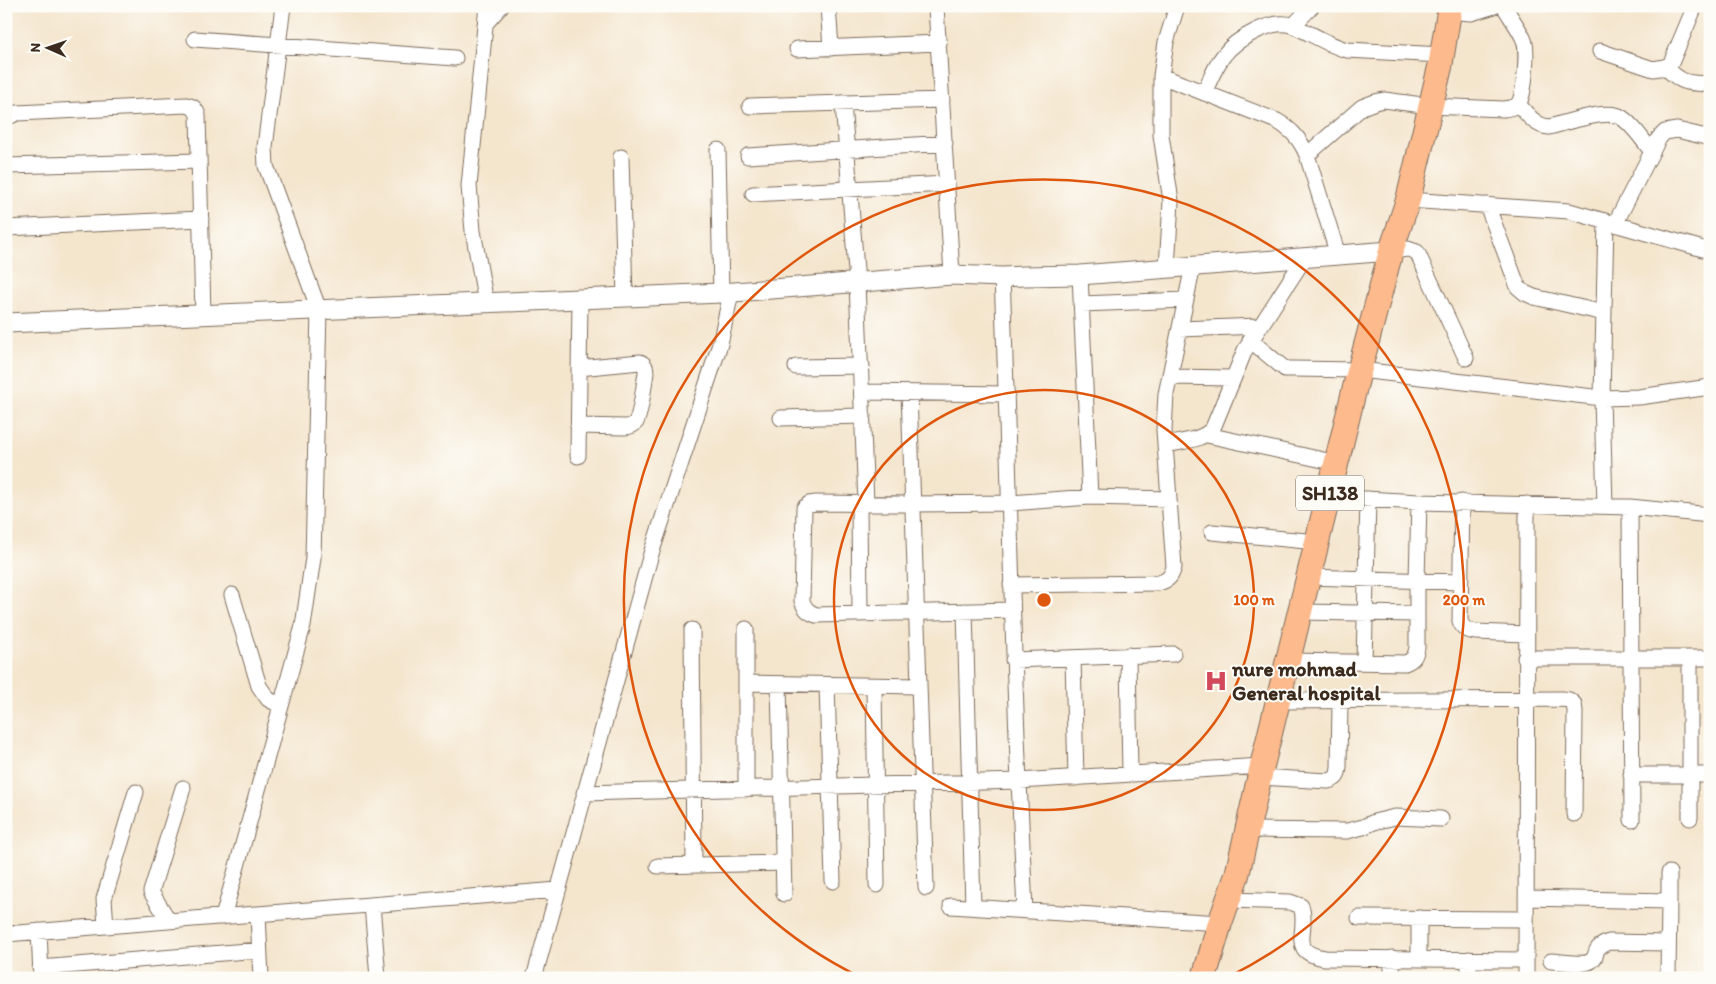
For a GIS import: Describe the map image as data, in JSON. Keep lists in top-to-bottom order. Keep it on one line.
{"streets":{"main road":["SH138"]},"places":{"hospital":["nure mohmad General hospital"]},"north":"left","rings":["100 m","200 m"]}
